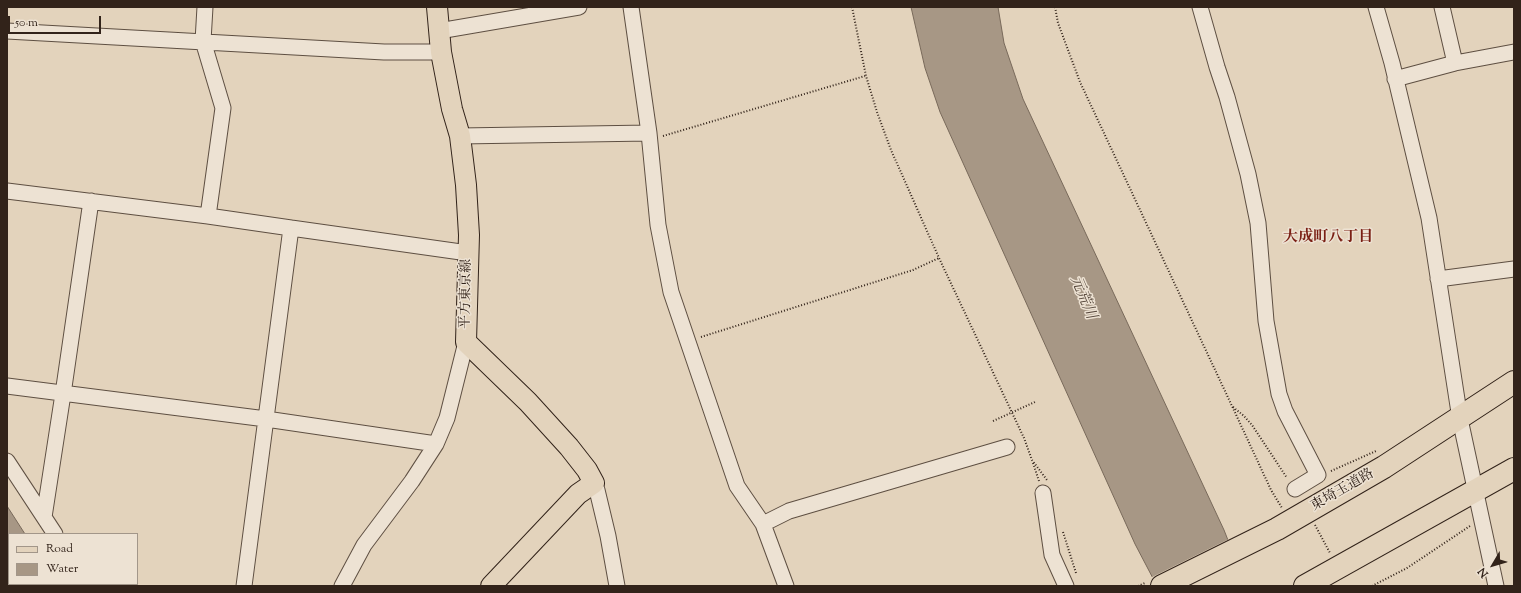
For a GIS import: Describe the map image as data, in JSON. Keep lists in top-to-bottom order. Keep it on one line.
{"streets":{"highway":["東埼玉道路"],"main road":["平方東京線"]},"districts":["大成町八丁目"],"water":["元荒川"],"legend":["Road","Water"],"scale_bar":"50 m","north":"bottom left"}
